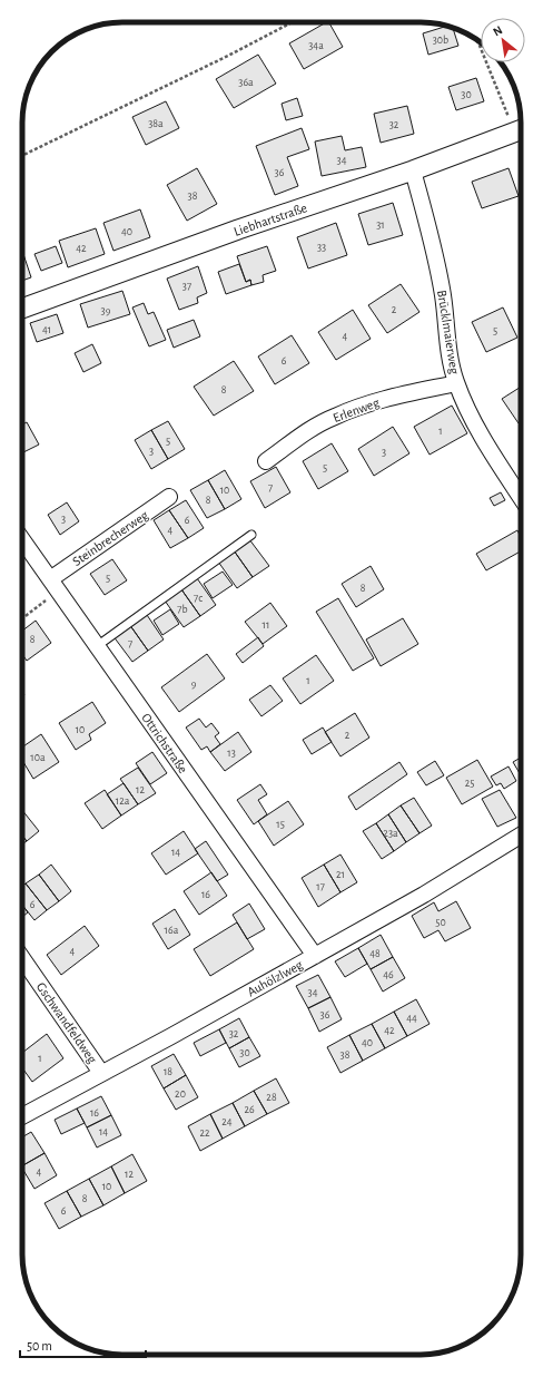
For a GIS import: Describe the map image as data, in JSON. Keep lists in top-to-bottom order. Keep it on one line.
{"streets":{"street":["Liebhartstraße","Brücklmaierweg","Erlenweg","Steinbrecherweg","Ottrichstraße","Auhölzlweg","Gschwandfeldweg"]},"crossings":[["Liebhartstraße","Brücklmaierweg"],["Brücklmaierweg","Erlenweg"],["Steinbrecherweg","Ottrichstraße"],["Ottrichstraße","Auhölzlweg"],["Auhölzlweg","Gschwandfeldweg"]],"house_numbers":["30b","34a","36a","30","38a","32","34","36","38","31","40","33","42","37","2","39","41","5","4","6","8","1","5","3","3","5","7","10","8","3","6","4","5","8","7c","7b","11","8","7","1","9","10","2","13","10a","25","12","12a","15","23a","14","21","17","16","6","50","16a","4","48","46","34","36","44","42","32","40","30","38","1","18","20","28","26","16","24","14","22","4","12","10","8","6"],"scale_bar":"50 m","north":"top left"}
